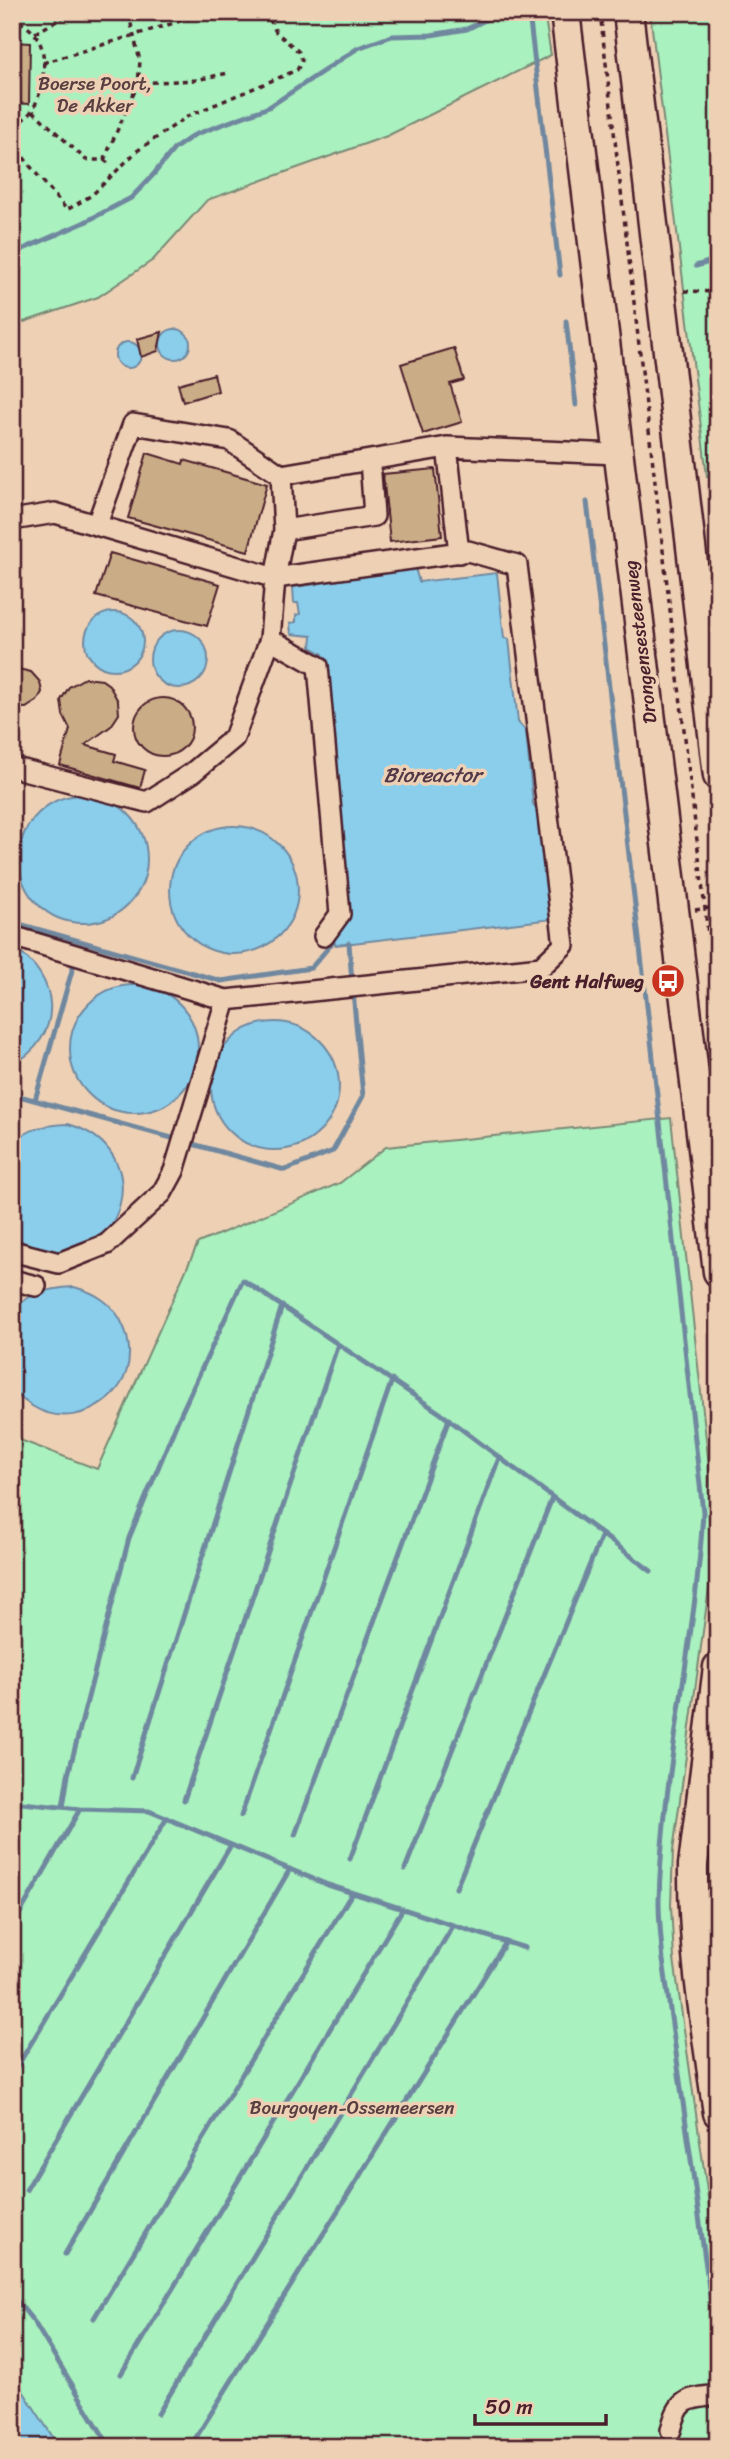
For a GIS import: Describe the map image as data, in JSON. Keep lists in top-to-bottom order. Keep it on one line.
{"streets":{"highway":["Drongensesteenweg"]},"water":["Bioreactor"],"parks":["Boerse Poort, De Akker","Bourgoyen-Ossemeersen"],"places":{"bus stop":["Gent Halfweg"]},"scale_bar":"50 m"}
